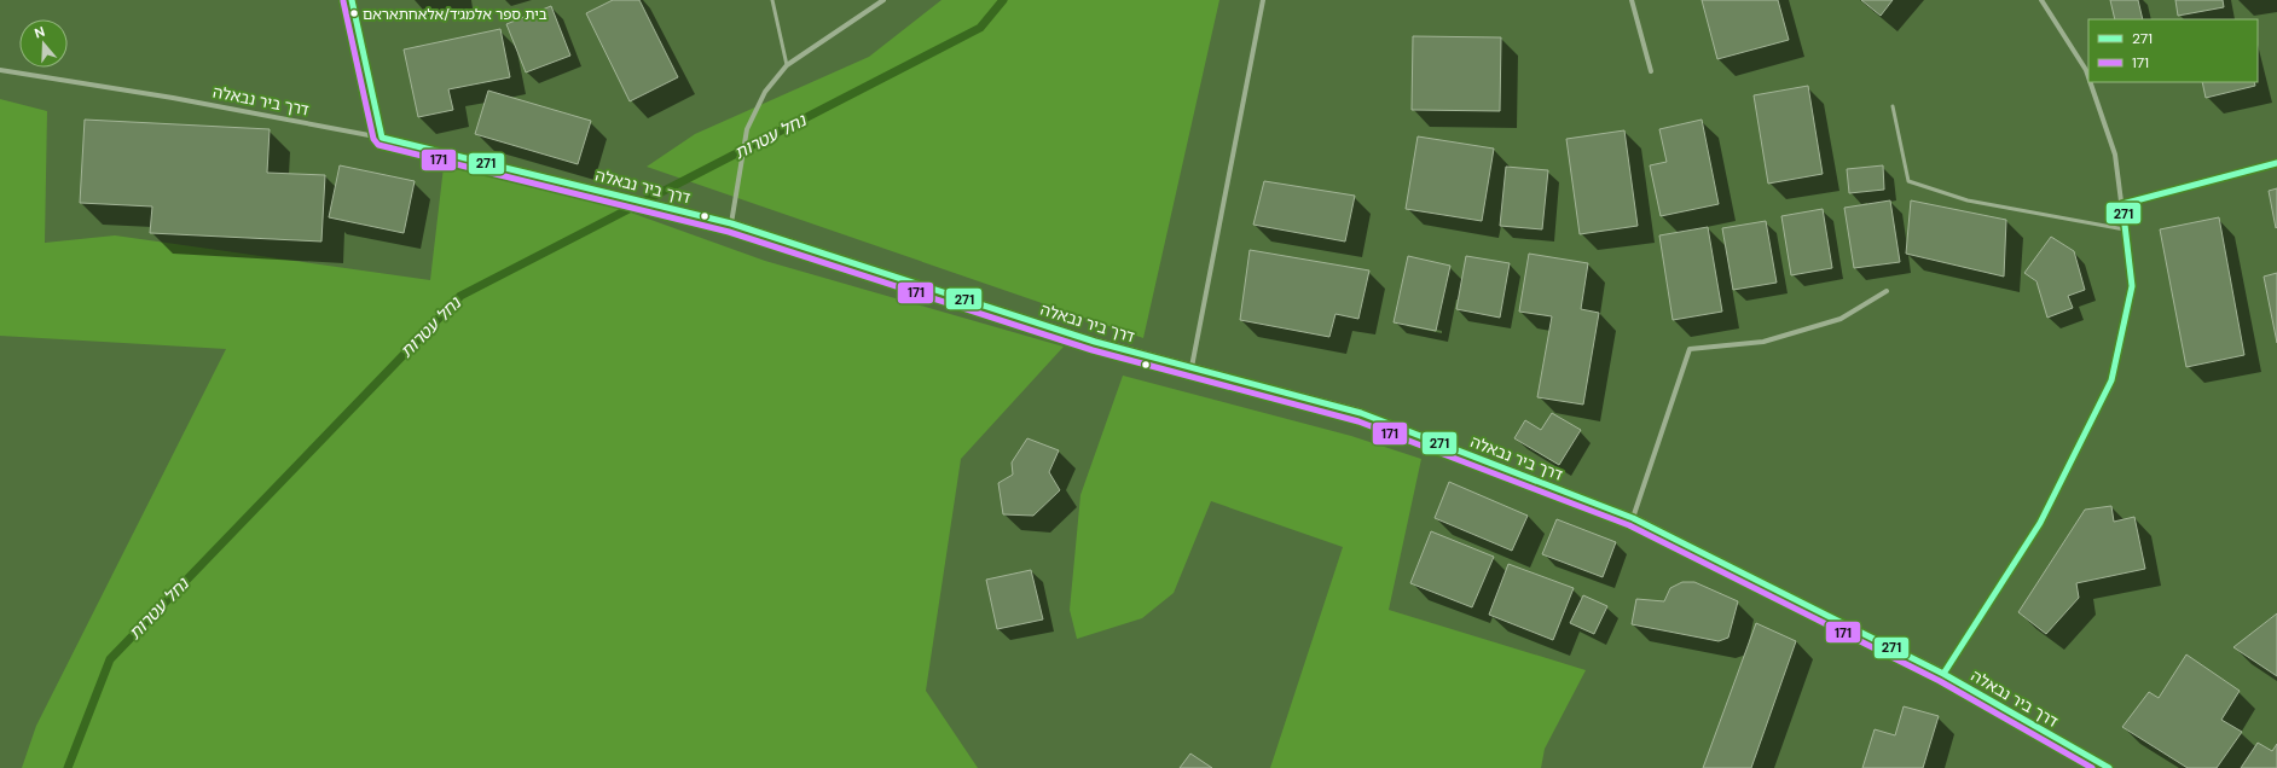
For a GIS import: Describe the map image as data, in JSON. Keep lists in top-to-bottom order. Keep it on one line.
{"streets":{"street":["דרך ביר נבאלה"]},"water":["נחל עטרות"],"places":["בית ספר אלמג׳ד/אלאחתאראם"],"lines":["transit line 271","transit line 171"],"legend":["271","171"],"north":"top"}
